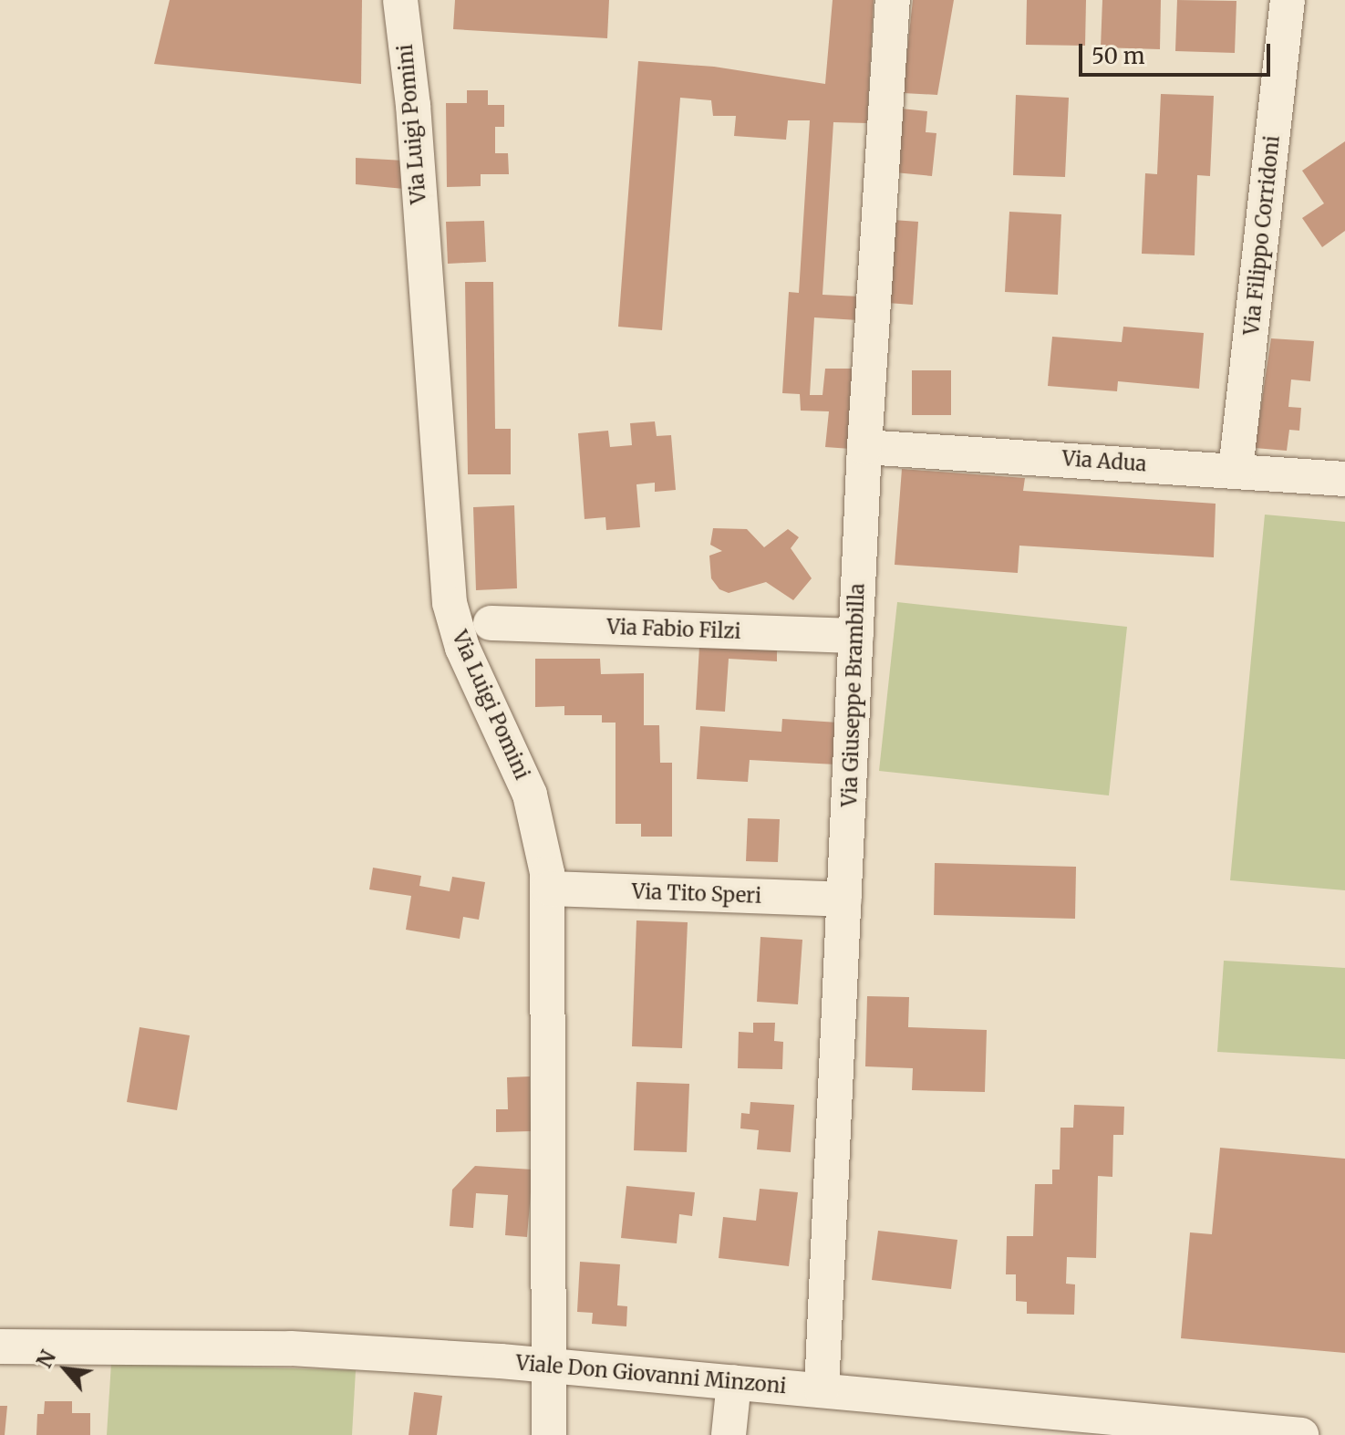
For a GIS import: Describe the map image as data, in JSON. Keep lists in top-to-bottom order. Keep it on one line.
{"streets":{"street":["Via Luigi Pomini","Via Filippo Corridoni","Via Adua","Via Fabio Filzi","Via Giuseppe Brambilla","Via Tito Speri","Viale Don Giovanni Minzoni"]},"crossings":[["Via Luigi Pomini","Via Tito Speri"],["Via Luigi Pomini","Viale Don Giovanni Minzoni"],["Via Filippo Corridoni","Via Adua"],["Via Adua","Via Giuseppe Brambilla"],["Via Fabio Filzi","Via Giuseppe Brambilla"],["Via Giuseppe Brambilla","Via Tito Speri"],["Via Giuseppe Brambilla","Viale Don Giovanni Minzoni"]],"scale_bar":"50 m","north":"top left"}
